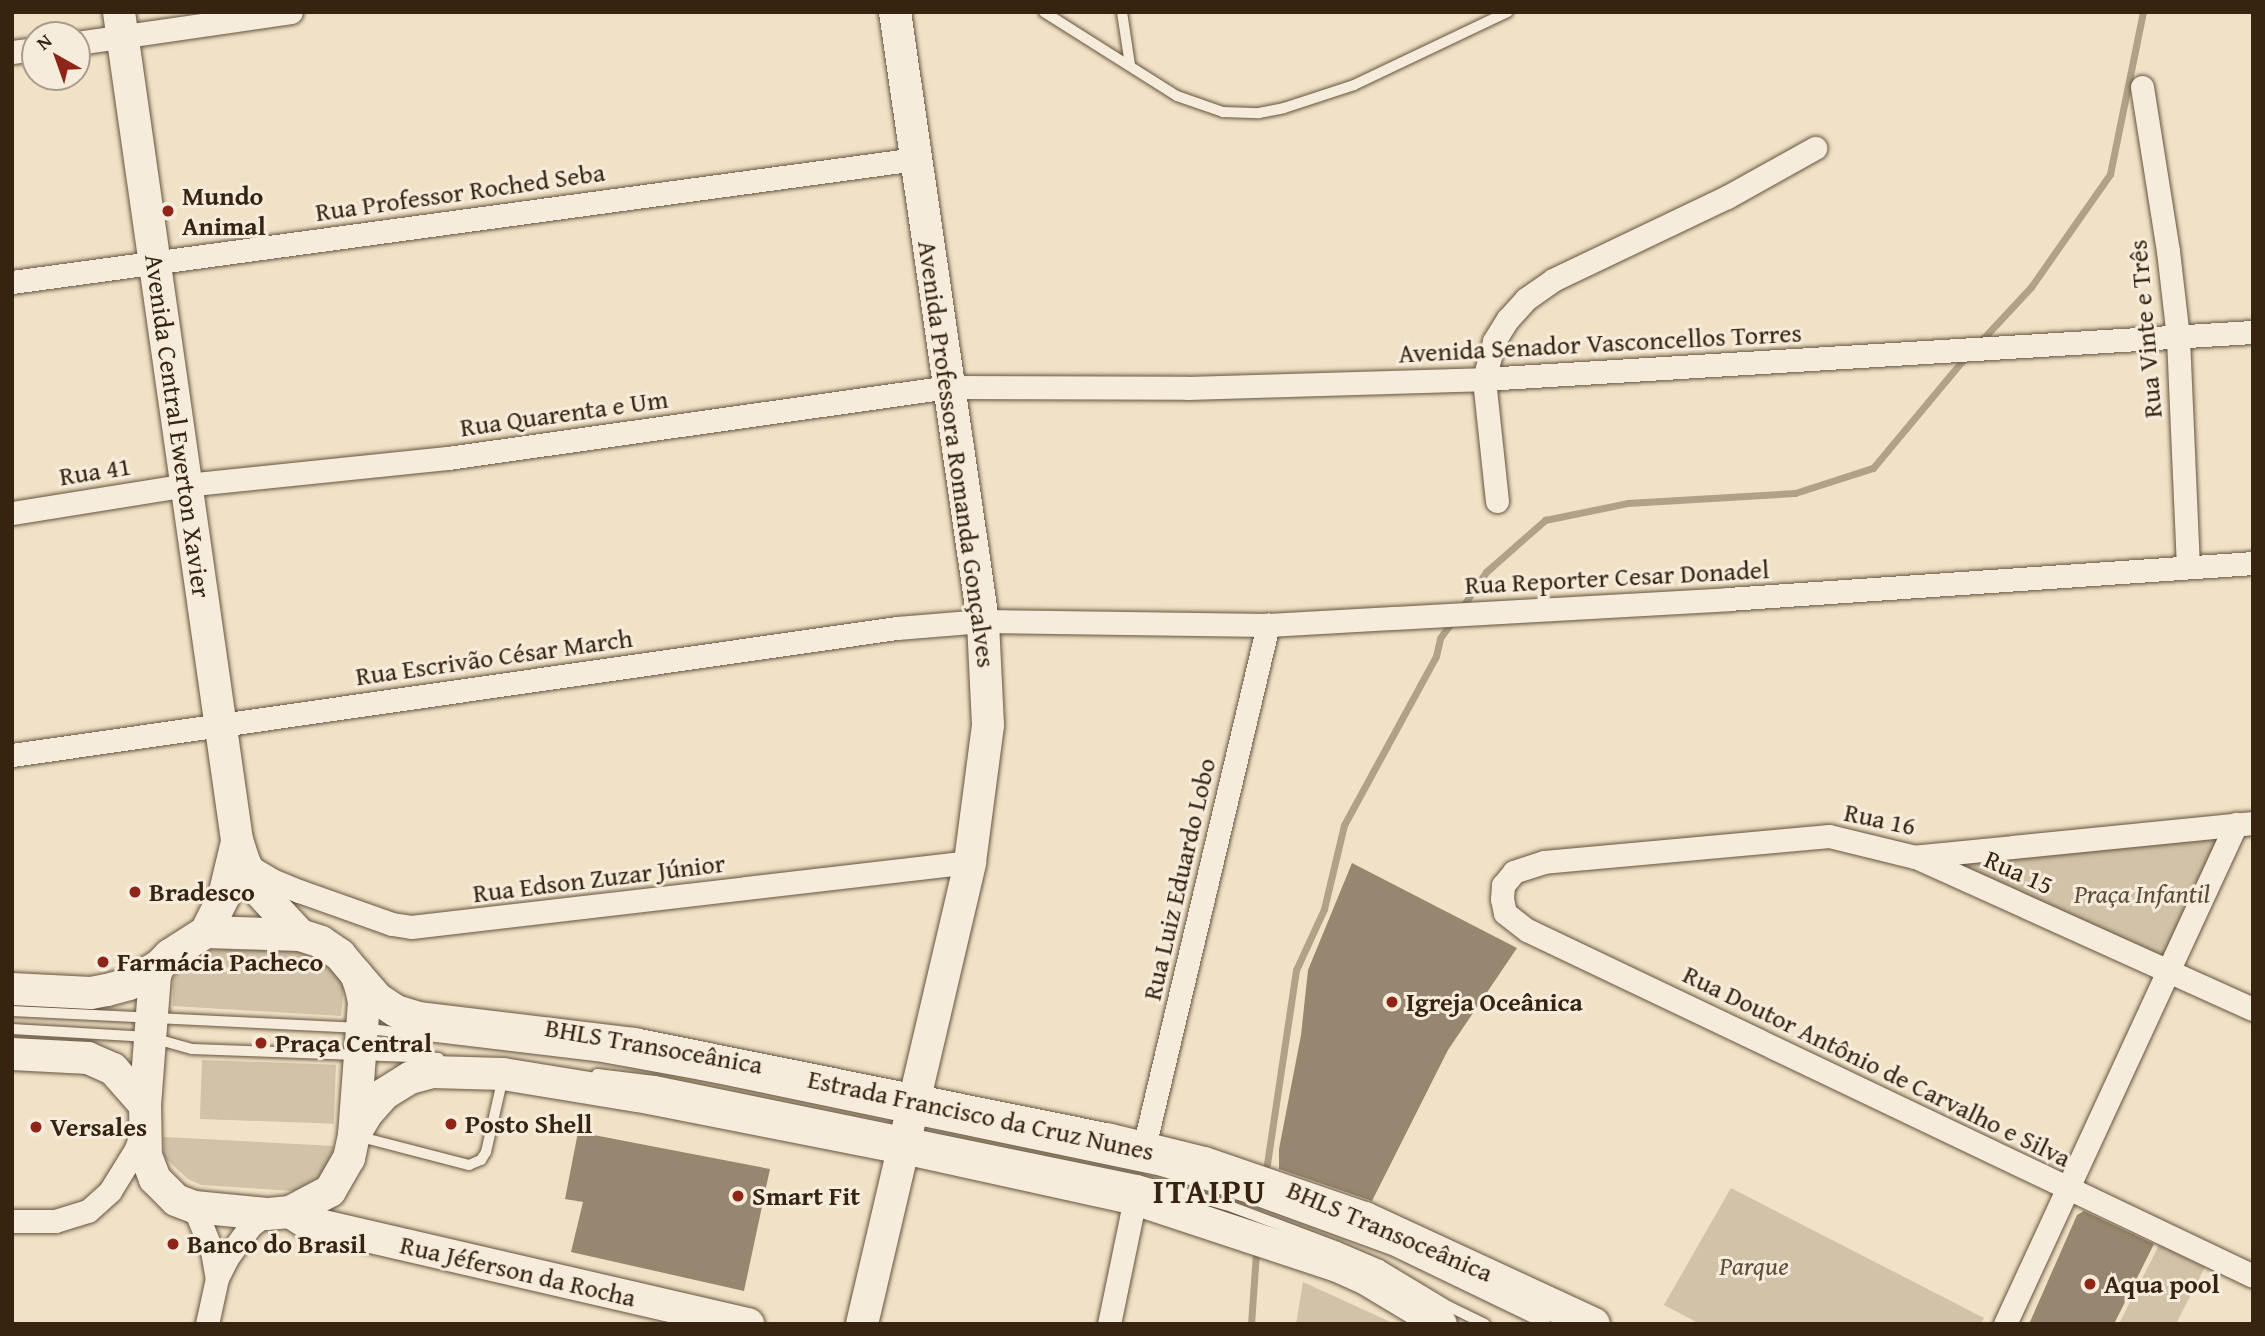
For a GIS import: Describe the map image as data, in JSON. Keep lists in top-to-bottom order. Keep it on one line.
{"streets":{"main road":["Avenida Central Ewerton Xavier","Avenida Professora Romanda Gonçalves","Estrada Francisco da Cruz Nunes","Rua Jéferson da Rocha"],"street":["Rua Professor Roched Seba","Rua Vinte e Três","Avenida Senador Vasconcellos Torres","Rua Quarenta e Um","Rua 41","Rua Reporter Cesar Donadel","Rua Escrivão César March","Rua 16","Rua 15","Rua Edson Zuzar Júnior","Rua Luiz Eduardo Lobo","Rua Doutor Antônio de Carvalho e Silva"],"lane":["BHLS Transoceânica"]},"crossings":[["Rua Professor Roched Seba","Avenida Central Ewerton Xavier"],["Rua Professor Roched Seba","Avenida Professora Romanda Gonçalves"],["Rua Vinte e Três","Avenida Senador Vasconcellos Torres"],["Rua Vinte e Três","Rua Reporter Cesar Donadel"],["Avenida Senador Vasconcellos Torres","Rua Quarenta e Um"],["Avenida Senador Vasconcellos Torres","Avenida Professora Romanda Gonçalves"],["Rua Quarenta e Um","Avenida Central Ewerton Xavier"],["Rua Quarenta e Um","Avenida Professora Romanda Gonçalves"],["Rua Quarenta e Um","Rua 41"],["Avenida Central Ewerton Xavier","Rua 41"],["Avenida Central Ewerton Xavier","Rua Escrivão César March"],["Avenida Central Ewerton Xavier","Rua Edson Zuzar Júnior"],["Avenida Central Ewerton Xavier","Estrada Francisco da Cruz Nunes"],["Avenida Professora Romanda Gonçalves","Rua Reporter Cesar Donadel"],["Avenida Professora Romanda Gonçalves","Rua Escrivão César March"],["Avenida Professora Romanda Gonçalves","Rua Edson Zuzar Júnior"],["Avenida Professora Romanda Gonçalves","BHLS Transoceânica"],["Avenida Professora Romanda Gonçalves","Estrada Francisco da Cruz Nunes"],["Rua Reporter Cesar Donadel","Rua Escrivão César March"],["Rua Reporter Cesar Donadel","Rua Luiz Eduardo Lobo"],["Rua 16","Rua 15"],["Rua 16","Rua Doutor Antônio de Carvalho e Silva"],["Rua Luiz Eduardo Lobo","Estrada Francisco da Cruz Nunes"],["BHLS Transoceânica","Estrada Francisco da Cruz Nunes"]],"districts":["ITAIPU"],"parks":["Praça Infantil","Parque"],"places":["Mundo Animal","Bradesco","Farmácia Pacheco","Igreja Oceânica","Praça Central","Posto Shell","Versales","Smart Fit","Banco do Brasil","Aqua pool"],"north":"top left"}
